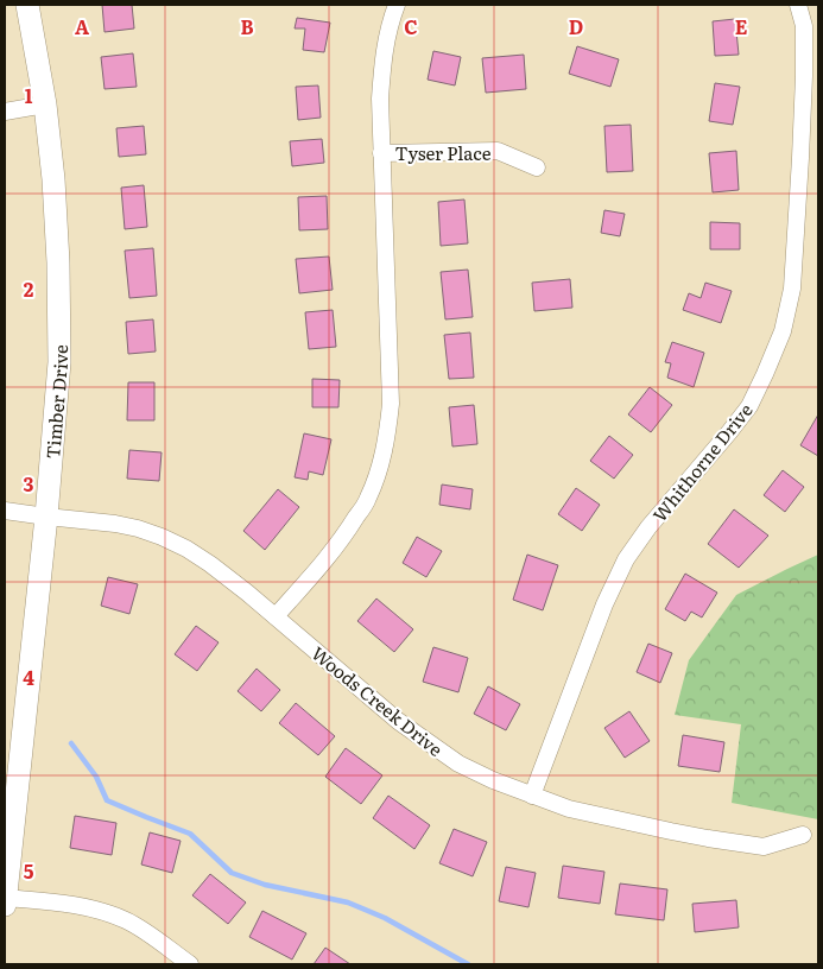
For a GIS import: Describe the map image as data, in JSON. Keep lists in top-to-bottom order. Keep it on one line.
{"streets":{"main road":["Timber Drive"],"street":["Tyser Place","Whithorne Drive","Woods Creek Drive"]},"crossings":[["Timber Drive","Woods Creek Drive"],["Whithorne Drive","Woods Creek Drive"]],"grid":{"columns":["A","B","C","D","E"],"rows":["1","2","3","4","5"]}}
